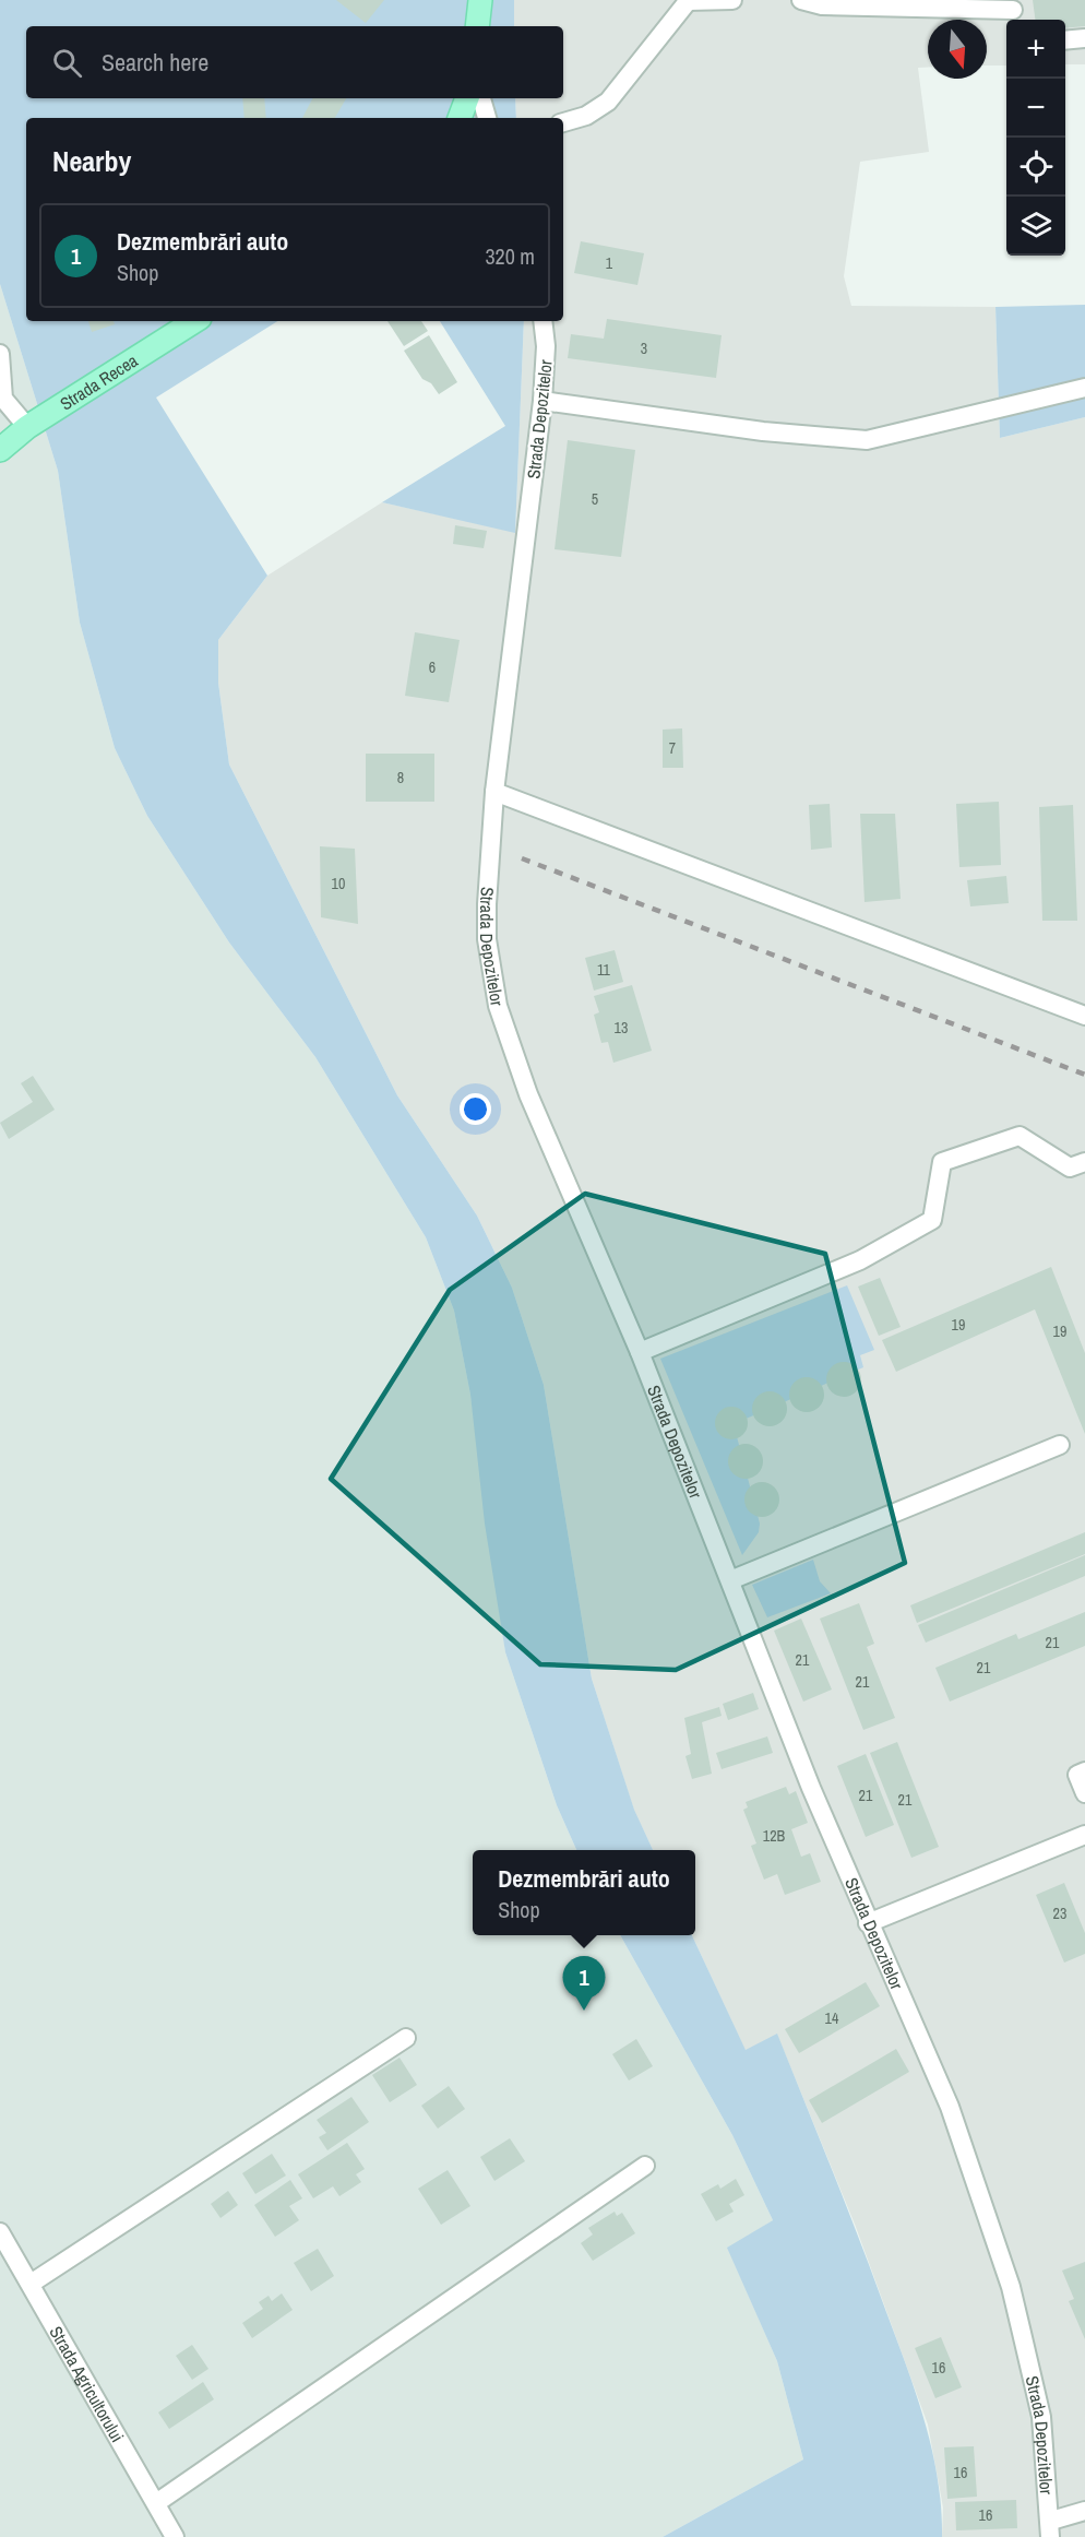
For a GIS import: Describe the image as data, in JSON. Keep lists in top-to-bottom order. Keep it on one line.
{"streets":{"main road":["Strada Recea"],"street":["Strada Depozitelor","Strada Agricultorului"]},"house_numbers":["1","3","5","6","7","8","10","11","13","19","19","21","21","21","21","21","21","12B","23","14","16","16","16"],"north":"bottom","page":{"map_buttons":["+","−"],"search":"Search here","heading":"Nearby","list":[{"mark":"1","name":"Dezmembrări auto","note":"Shop","value":"320 m"}],"popup":["Dezmembrări auto","Shop"],"pins":"1"}}
